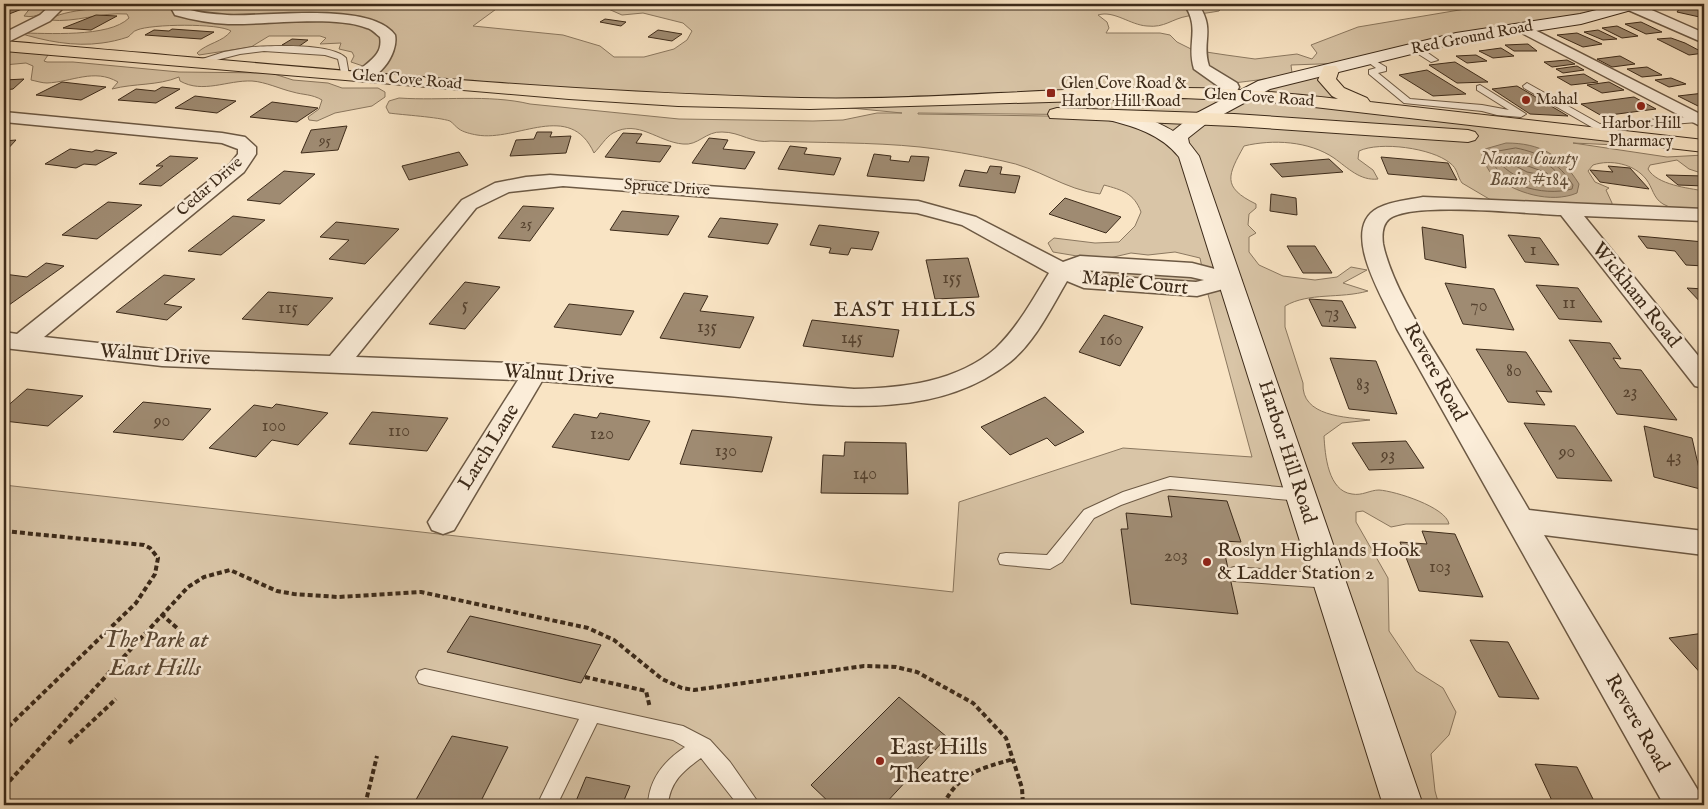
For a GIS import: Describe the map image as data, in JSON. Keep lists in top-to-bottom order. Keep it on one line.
{"streets":{"main road":["Glen Cove Road"],"street":["Red Ground Road","Cedar Drive","Spruce Drive","Maple Court","Wickham Road","Walnut Drive","Revere Road","Larch Lane","Harbor Hill Road"]},"crossings":[["Red Ground Road","Glen Cove Road"],["Cedar Drive","Walnut Drive"],["Spruce Drive","Maple Court"],["Spruce Drive","Walnut Drive"],["Maple Court","Walnut Drive"],["Maple Court","Harbor Hill Road"],["Wickham Road","Revere Road"],["Walnut Drive","Larch Lane"]],"districts":["EAST HILLS"],"water":["Nassau County Basin #184"],"parks":["The Park at East Hills"],"places":{"transit":["Glen Cove Road & Harbor Hill Road"],"other":["Mahal","Harbor Hill Pharmacy","Roslyn Highlands Hook & Ladder Station 2","East Hills Theatre"]},"house_numbers":["95","25","1","155","11","5","70","115","73","135","145","160","80","83","23","90","100","110","120","130","90","93","43","140","203","103"]}
